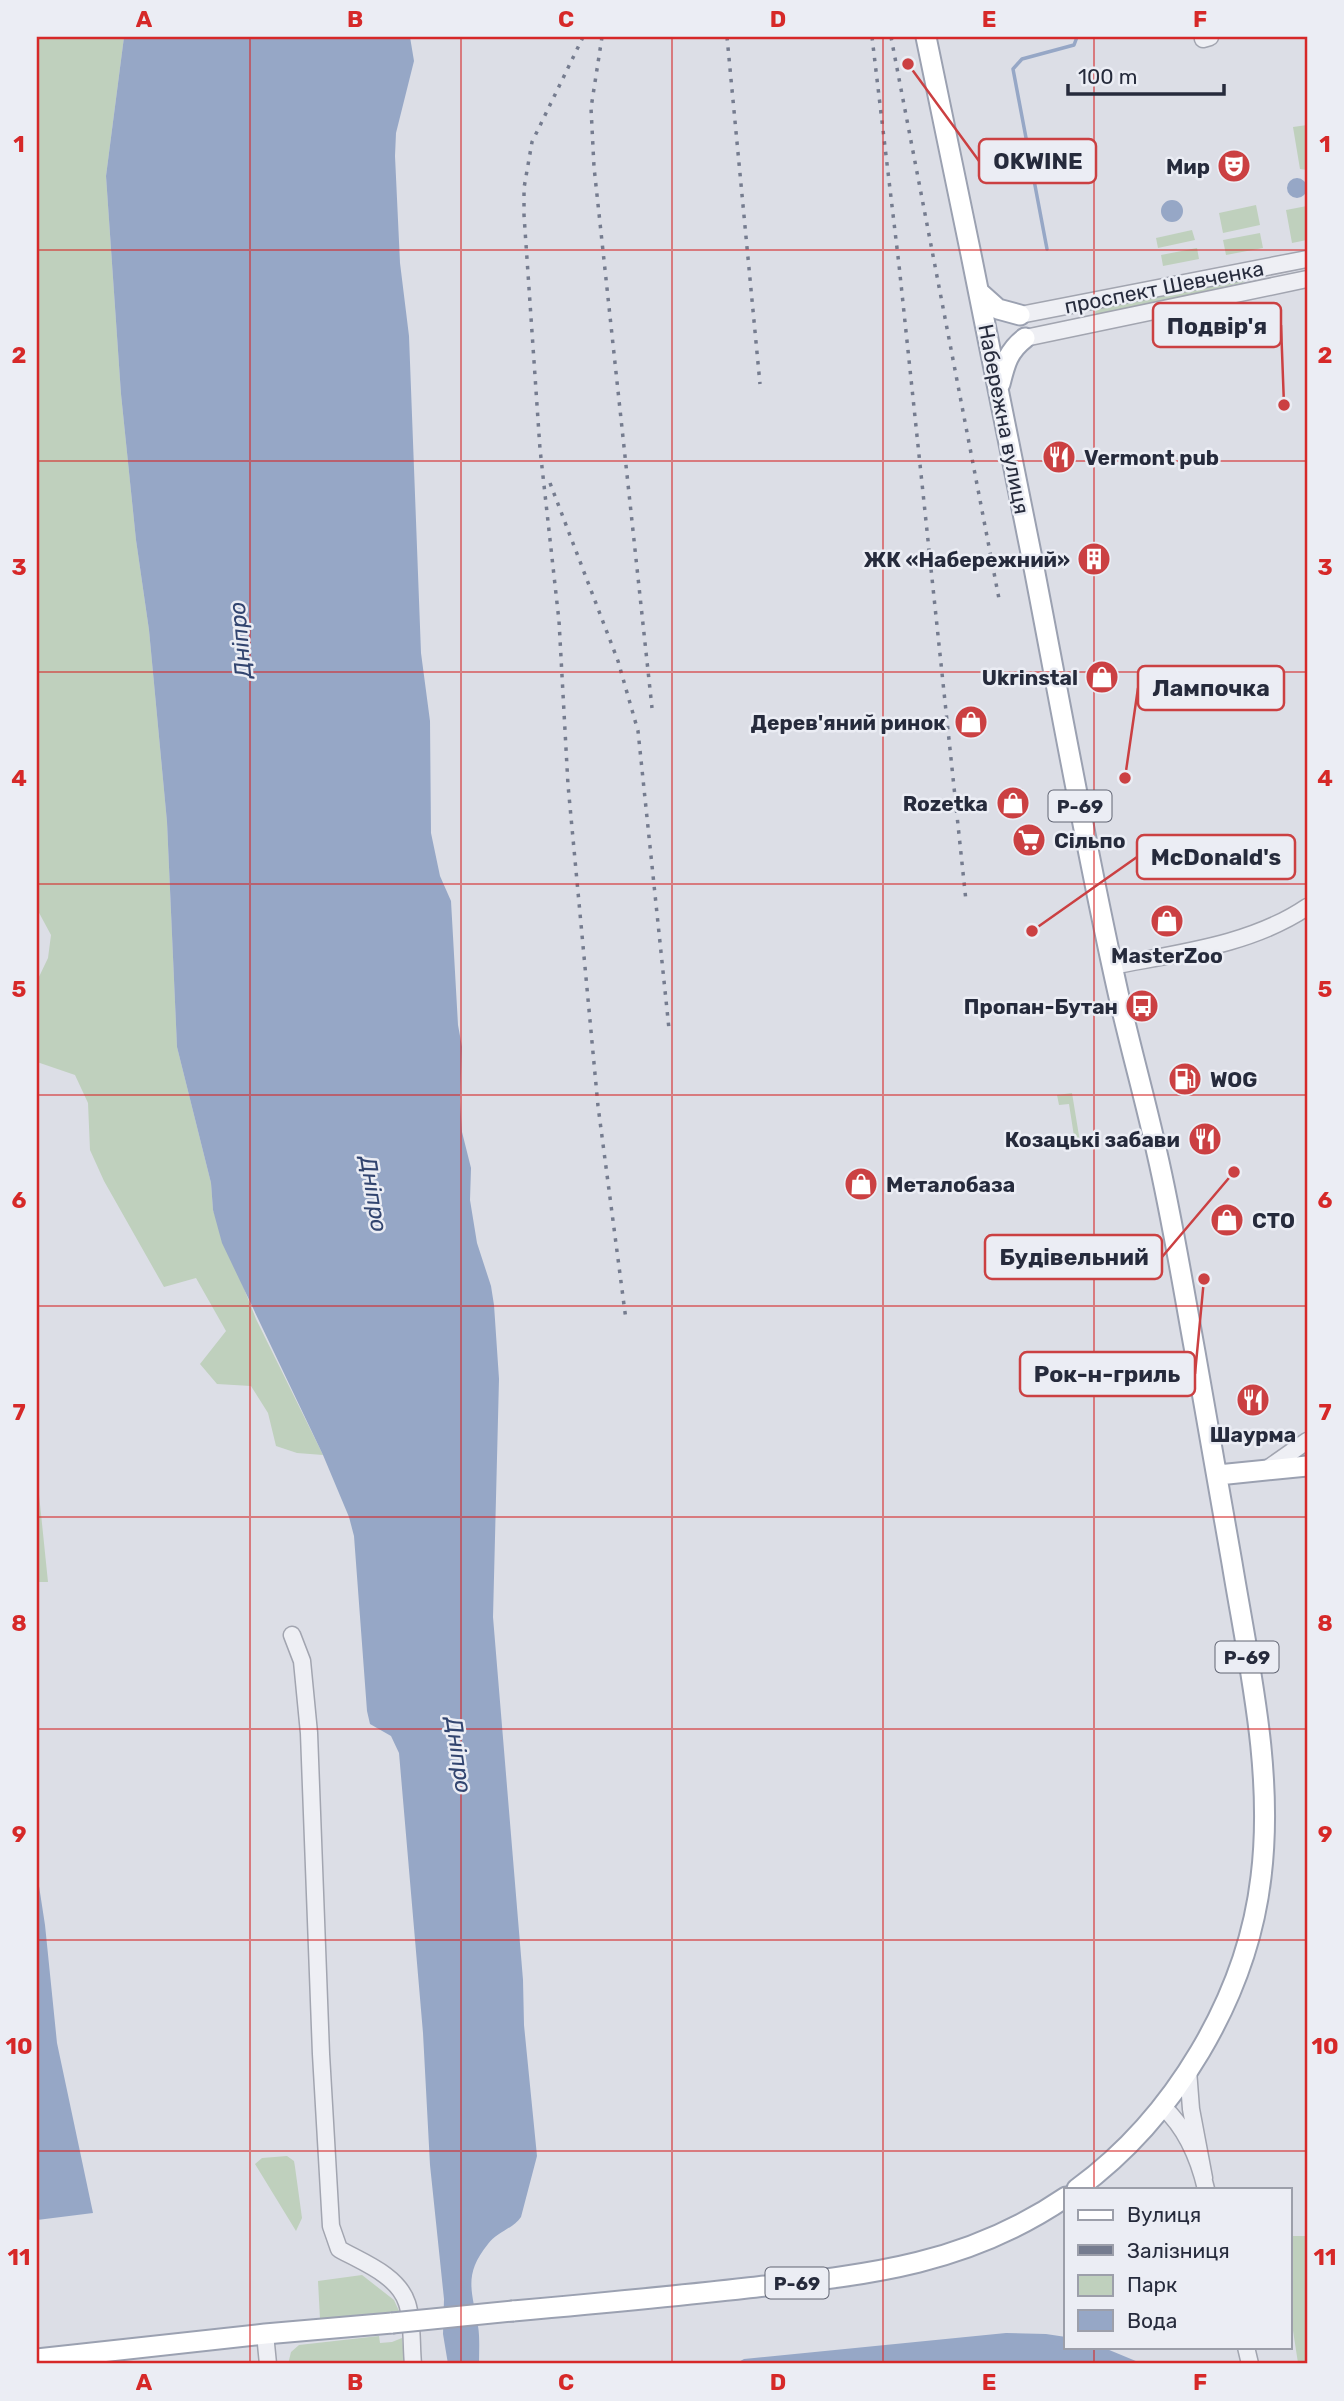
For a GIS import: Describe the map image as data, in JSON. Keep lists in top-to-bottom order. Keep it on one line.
{"streets":{"main road":["Набережна вулиця","Р-69"],"street":["проспект Шевченка"]},"crossings":[["Набережна вулиця","Р-69"]],"water":["Дніпро"],"places":{"other":["OKWINE","Подвір'я","Лампочка","McDonald's","Будівельний","Рок-н-гриль"],"theatre":["Мир"],"restaurant":["Vermont pub","Козацькі забави","Шаурма"],"building":["ЖК «Набережний»"],"shop":["Ukrinstal","Дерев'яний ринок","Rozetka","MasterZoo","Металобаза","СТО"],"supermarket":["Сільпо"],"bus stop":["Пропан-Бутан"],"fuel station":["WOG"]},"legend":["Вулиця","Залізниця","Парк","Вода"],"scale_bar":"100 m","grid":{"columns":["A","B","C","D","E","F"],"rows":["1","2","3","4","5","6","7","8","9","10","11"]}}
